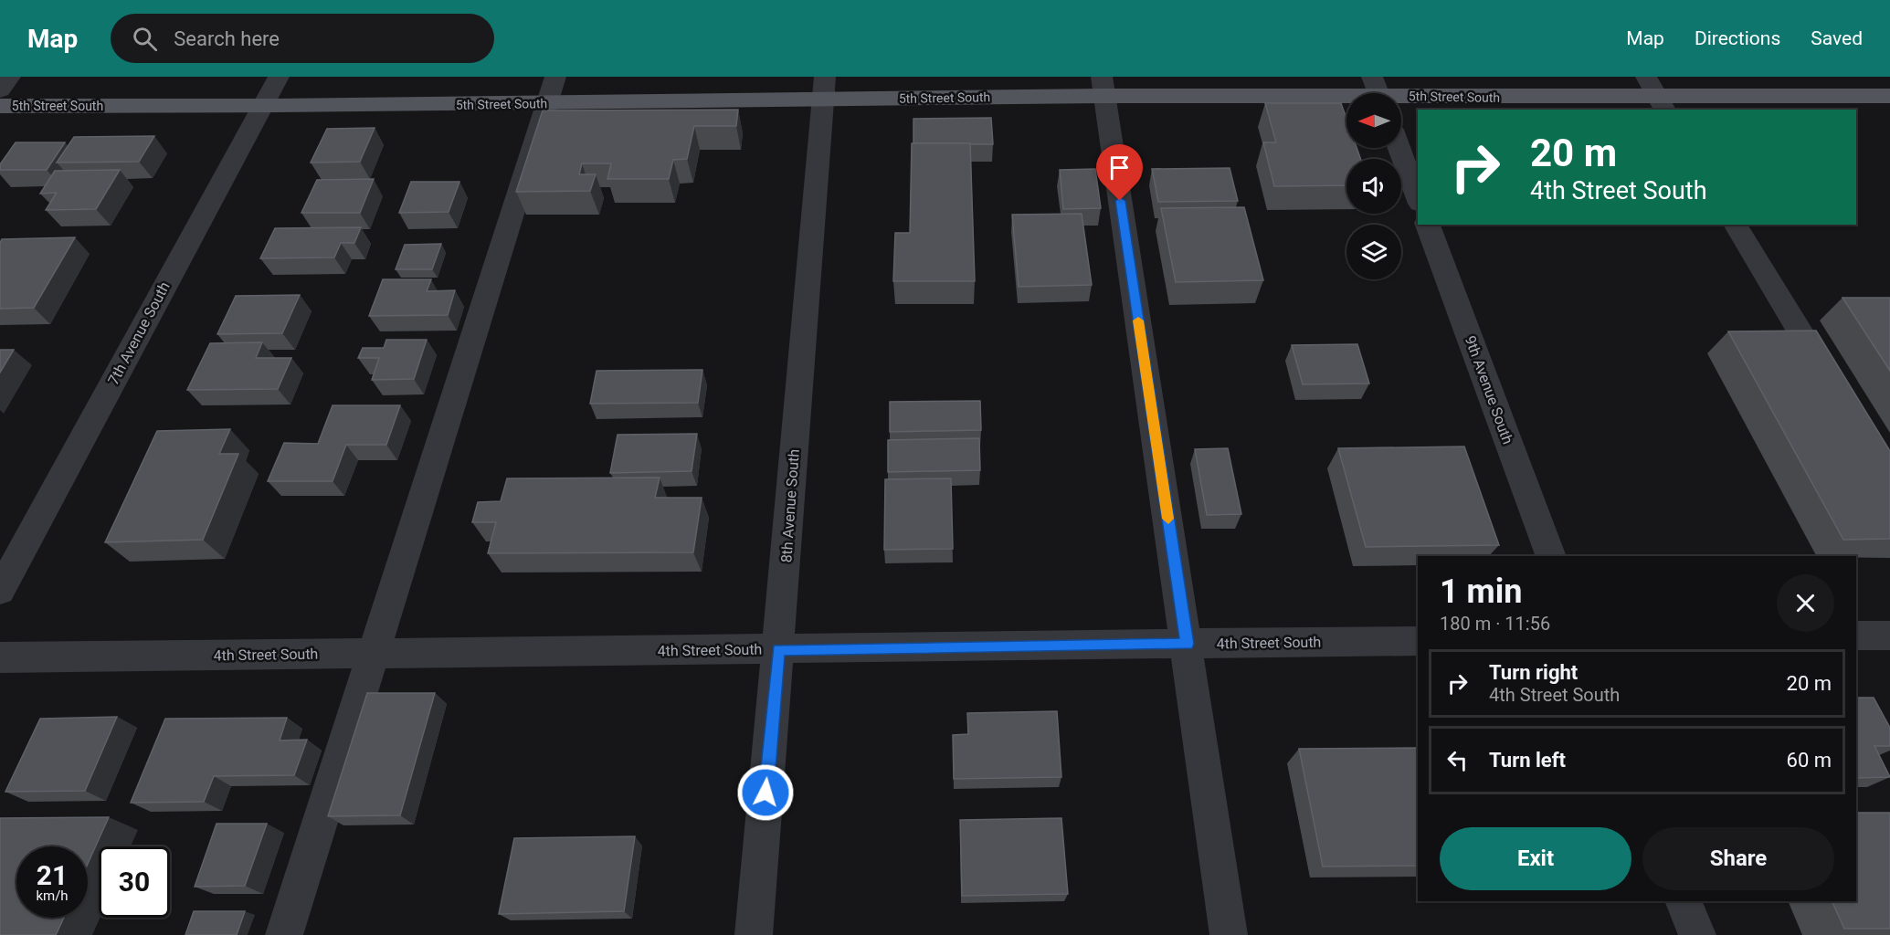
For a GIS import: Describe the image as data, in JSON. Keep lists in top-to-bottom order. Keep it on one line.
{"streets":{"main road":["5th Street South"],"street":["7th Avenue South","9th Avenue South","8th Avenue South","4th Street South"]},"crossings":[["5th Street South","7th Avenue South"],["5th Street South","8th Avenue South"],["8th Avenue South","4th Street South"]],"north":"left","page":{"header":"Map","search":"Search here","nav":["Map","Directions","Saved"],"turn":["20 m","4th Street South"],"heading":["1 min","180 m · 11:56"],"list":[{"name":"Turn right","note":"4th Street South","value":"20 m"},{"name":"Turn left","value":"60 m"}],"buttons":["Exit","Share"],"speed":"21 km/h","limit":"30"}}
